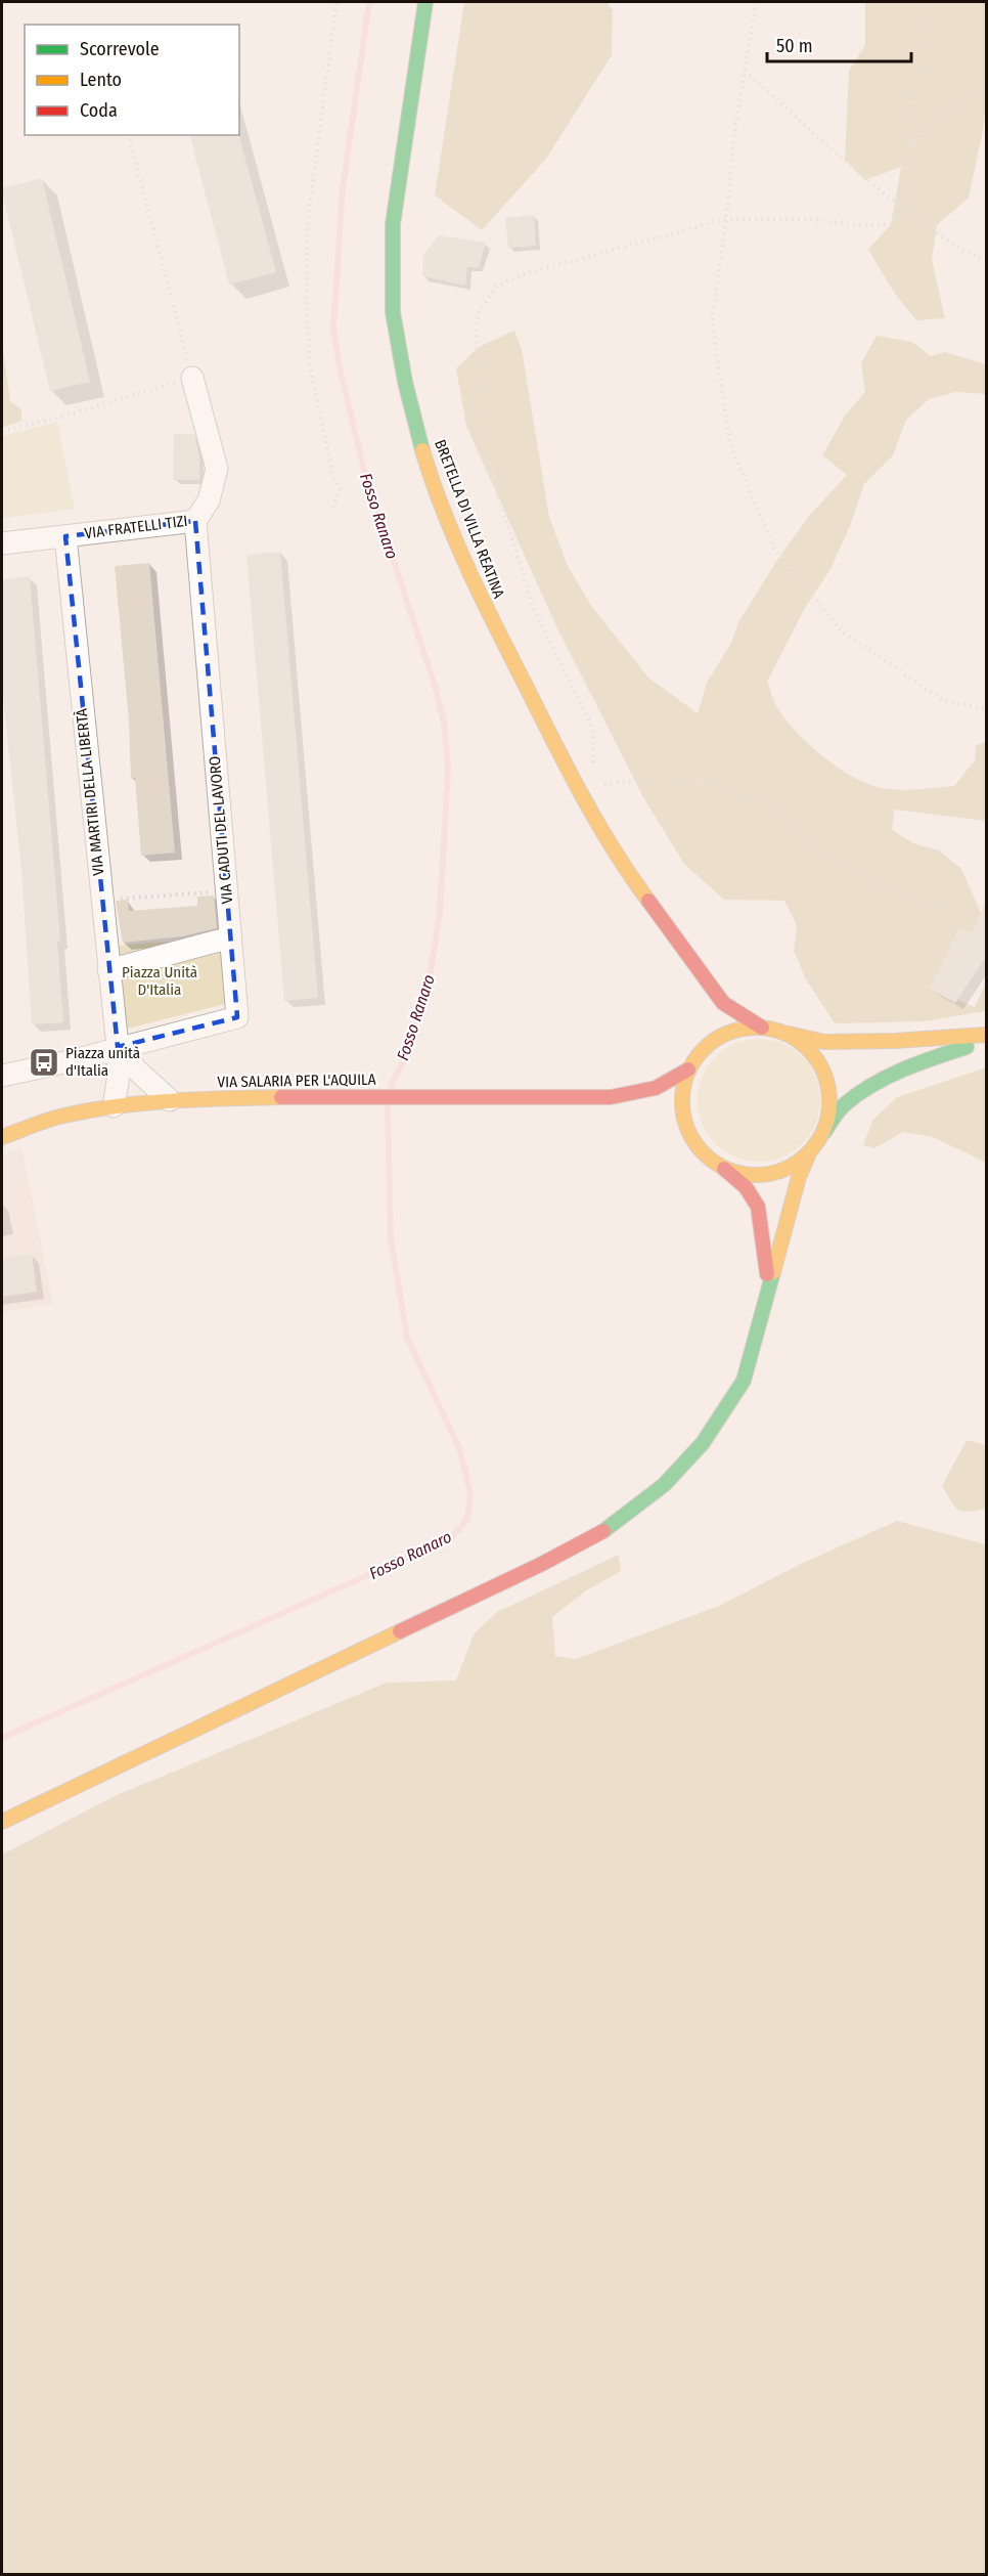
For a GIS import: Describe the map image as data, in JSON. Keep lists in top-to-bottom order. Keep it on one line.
{"streets":{"main road":["BRETELLA DI VILLA REATINA","VIA SALARIA PER L'AQUILA"],"street":["VIA FRATELLI TIZI","VIA MARTIRI DELLA LIBERTÀ","VIA CADUTI DEL LAVORO"]},"crossings":[["VIA FRATELLI TIZI","VIA MARTIRI DELLA LIBERTÀ"],["VIA FRATELLI TIZI","VIA CADUTI DEL LAVORO"],["VIA MARTIRI DELLA LIBERTÀ","VIA CADUTI DEL LAVORO"],["VIA MARTIRI DELLA LIBERTÀ","VIA SALARIA PER L'AQUILA"]],"water":["Fosso Ranaro"],"parks":["Piazza Unità D'Italia"],"places":{"bus stop":["Piazza unità d'Italia"]},"legend":["Scorrevole","Lento","Coda"],"scale_bar":"50 m"}
